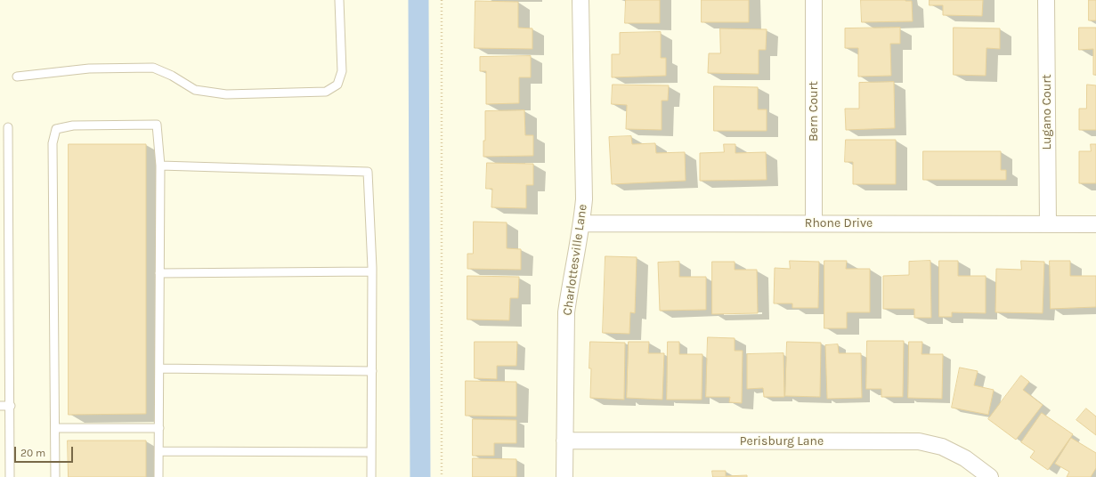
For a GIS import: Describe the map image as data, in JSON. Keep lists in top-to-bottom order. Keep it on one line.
{"streets":{"street":["Bern Court","Lugano Court","Rhone Drive","Charlottesville Lane","Perisburg Lane"]},"crossings":[["Bern Court","Rhone Drive"],["Lugano Court","Rhone Drive"],["Rhone Drive","Charlottesville Lane"],["Charlottesville Lane","Perisburg Lane"]],"scale_bar":"20 m"}
